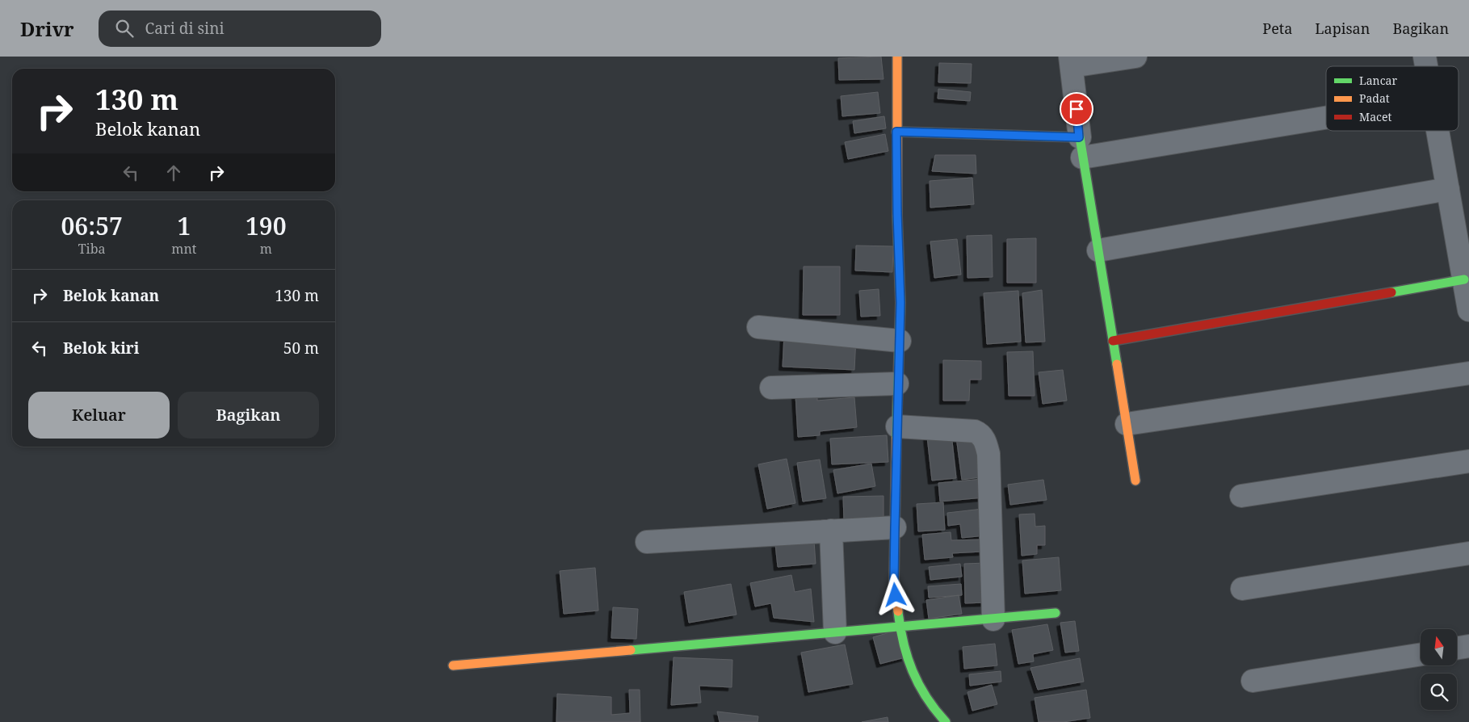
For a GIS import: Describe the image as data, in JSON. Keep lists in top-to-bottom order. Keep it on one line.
{"legend":["Lancar","Padat","Macet"],"north":"top","page":{"header":"Drivr","search":"Cari di sini","nav":["Peta","Lapisan","Bagikan"],"turn":["130 m","Belok kanan"],"eta":["06:57","Tiba","1","mnt","190","m"],"list":[{"name":"Belok kanan","value":"130 m"},{"name":"Belok kiri","value":"50 m"}],"buttons":["Keluar","Bagikan"]}}
